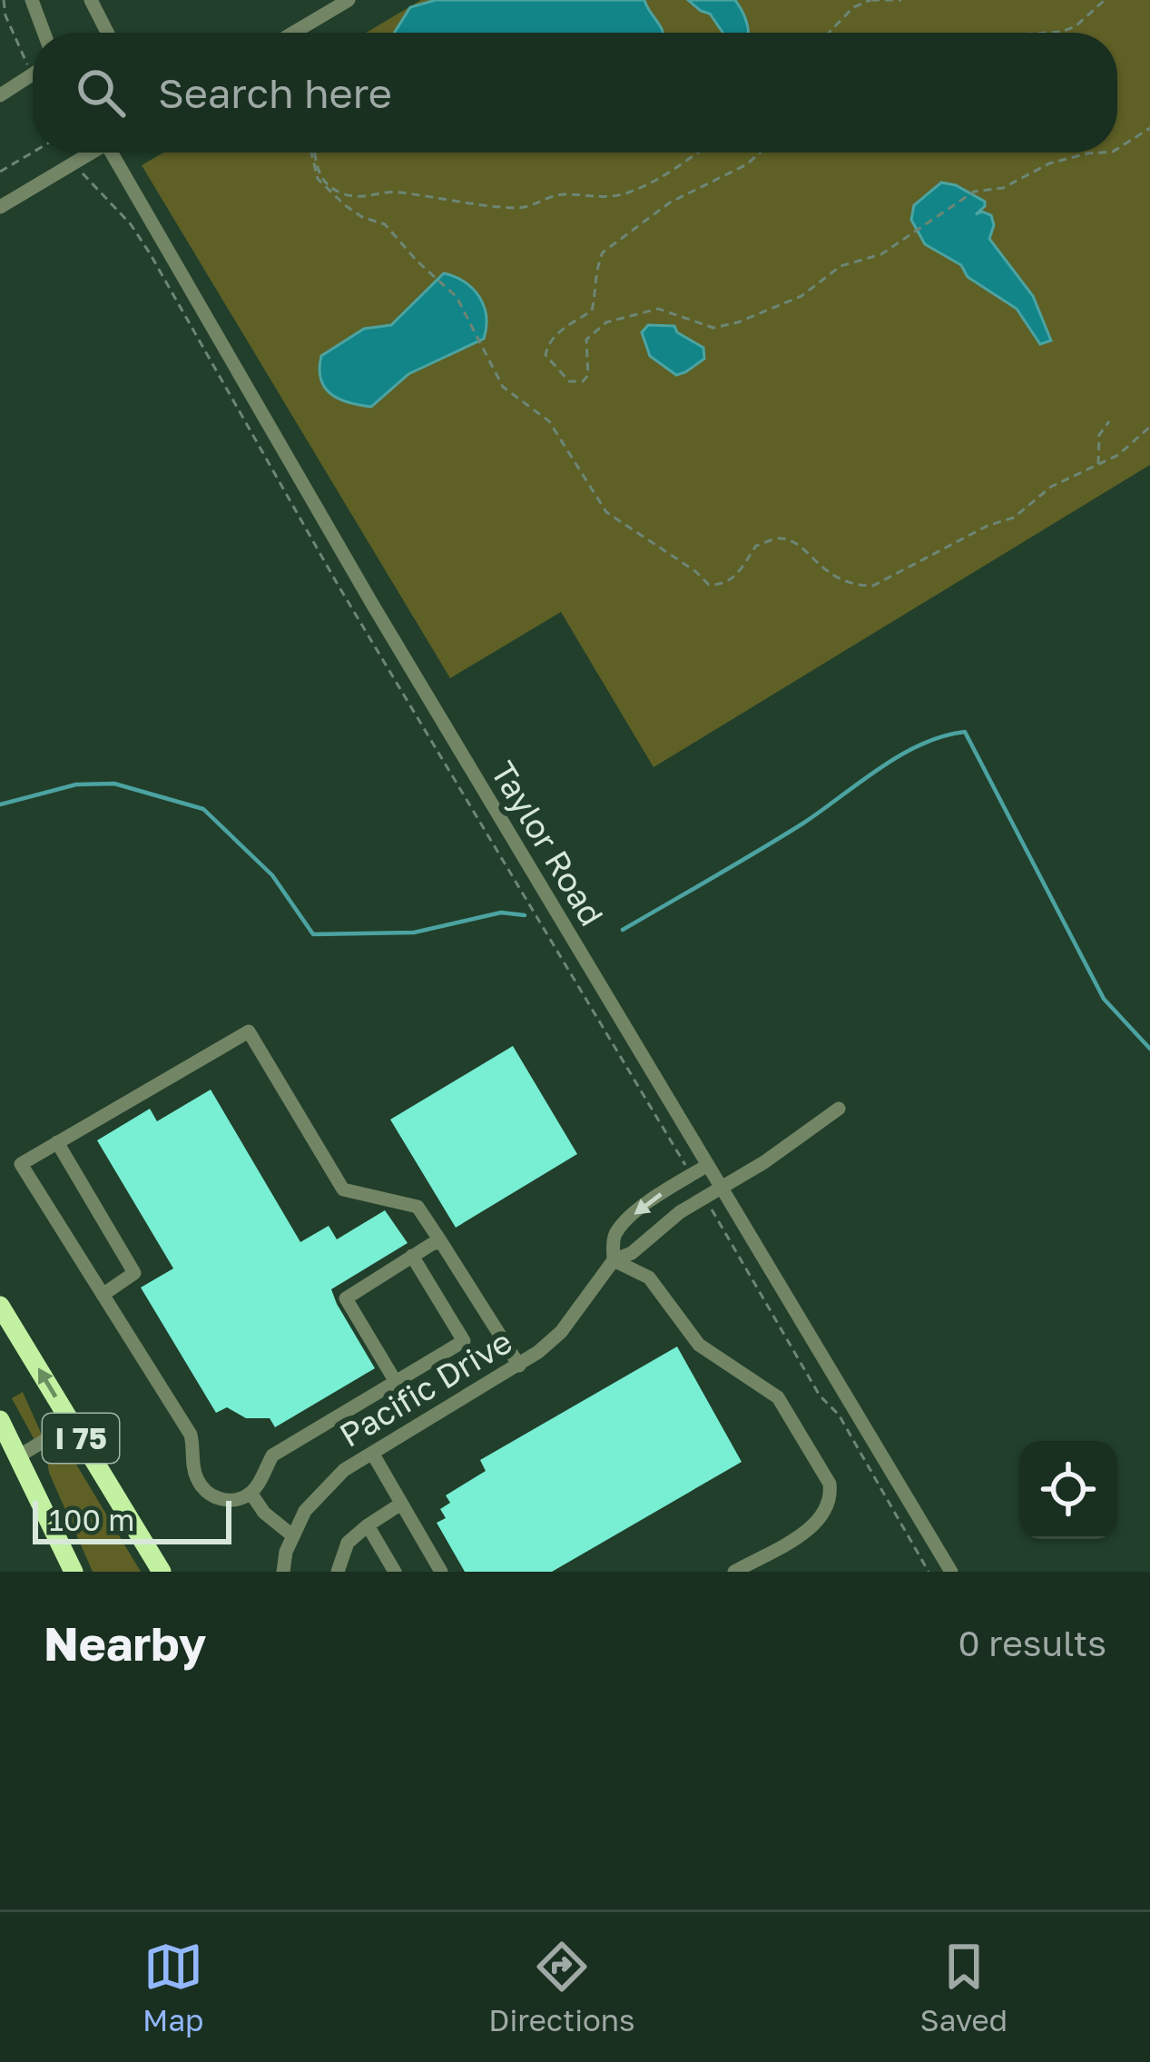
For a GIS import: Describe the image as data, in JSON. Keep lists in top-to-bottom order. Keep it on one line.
{"streets":{"highway":["I 75"],"street":["Taylor Road","Pacific Drive"]},"crossings":[["Taylor Road","Pacific Drive"]],"scale_bar":"100 m","page":{"search":"Search here","scale":"100 m","heading":["Nearby","0 results"],"nav":["Map","Directions","Saved"]}}
